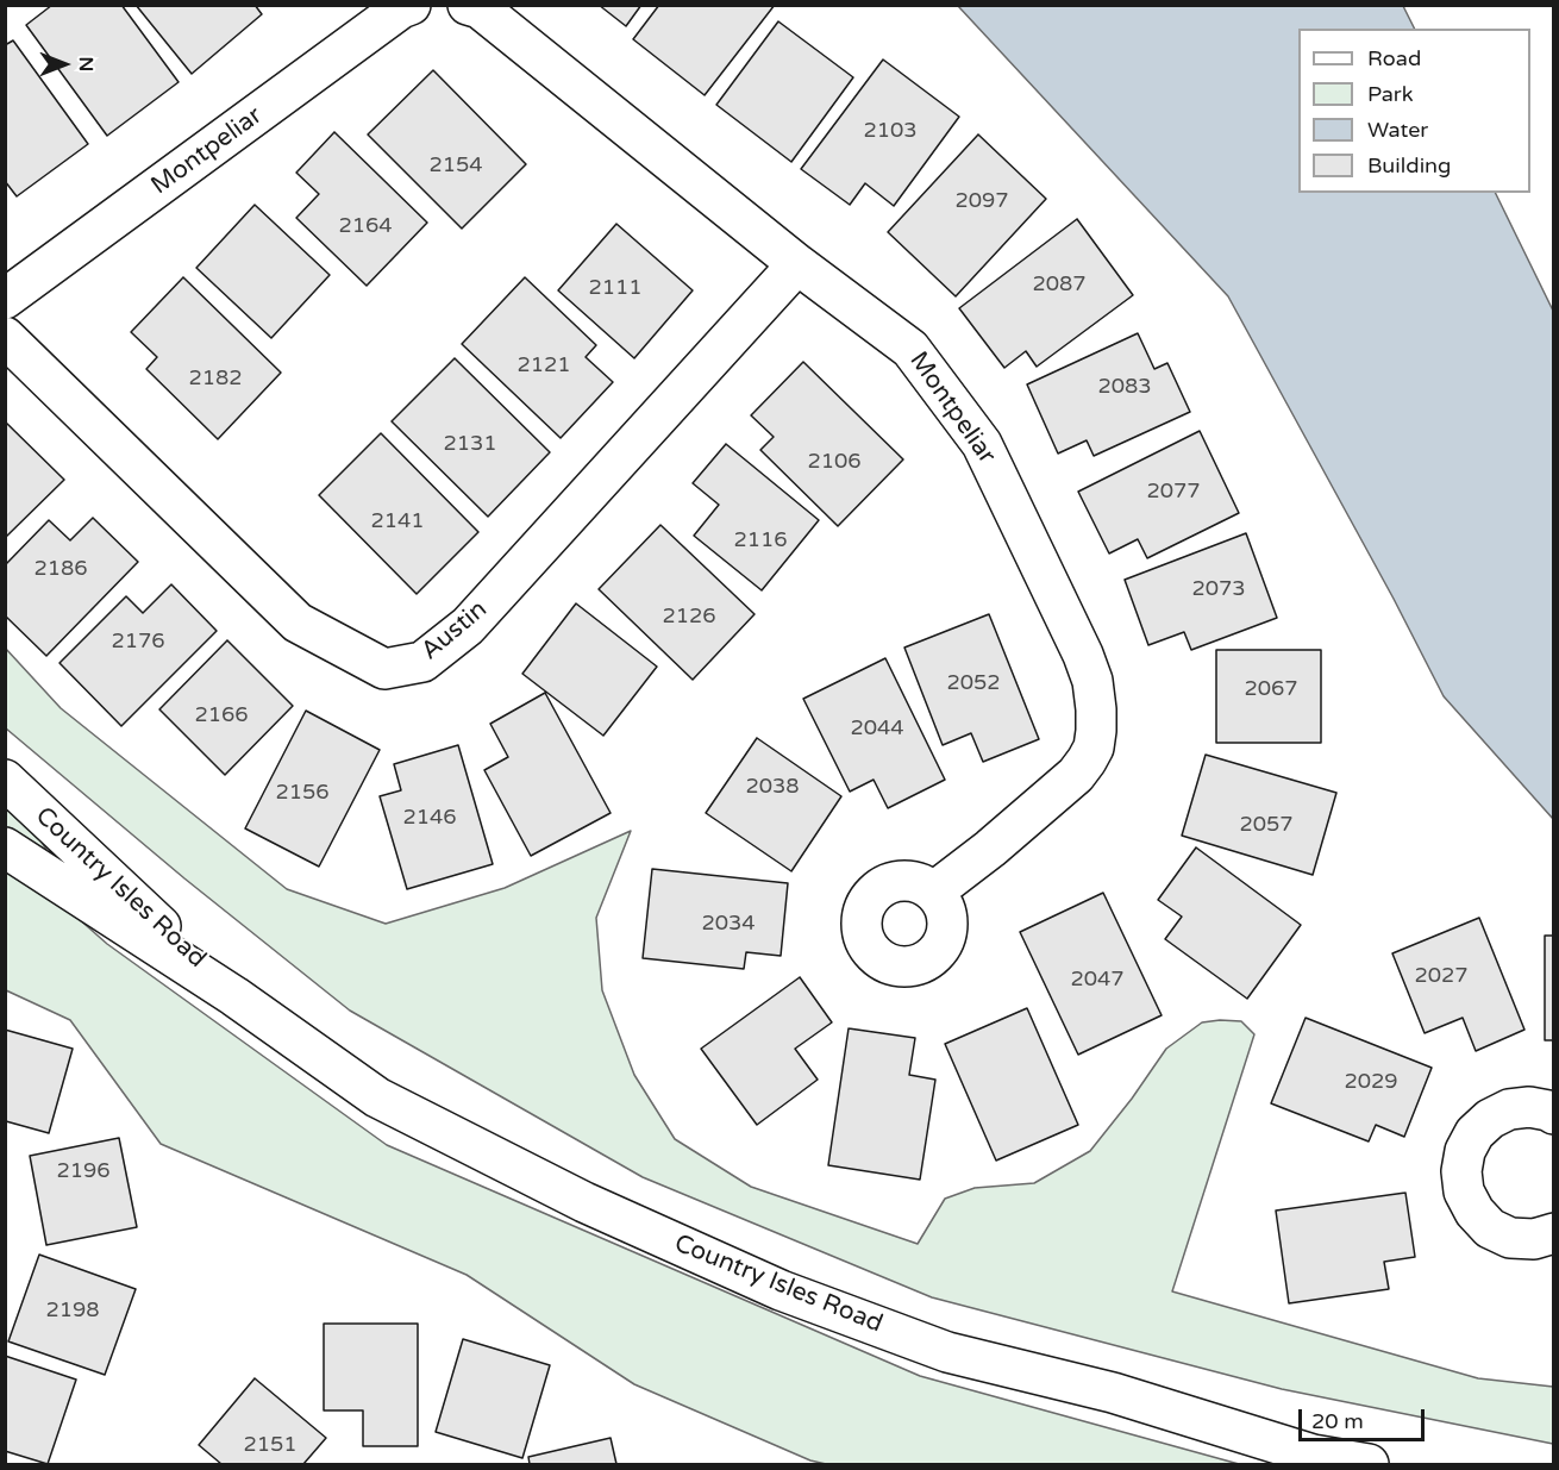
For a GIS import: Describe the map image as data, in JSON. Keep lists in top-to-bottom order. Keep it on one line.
{"streets":{"street":["Montpeliar","Austin","Country Isles Road"]},"crossings":[["Montpeliar","Austin"]],"house_numbers":["2103","2154","2097","2164","2087","2111","2121","2182","2083","2131","2106","2077","2141","2116","2186","2073","2126","2176","2052","2067","2166","2044","2038","2156","2146","2057","2034","2027","2047","2029","2196","2198","2151"],"legend":["Road","Park","Water","Building"],"scale_bar":"20 m","north":"right"}
